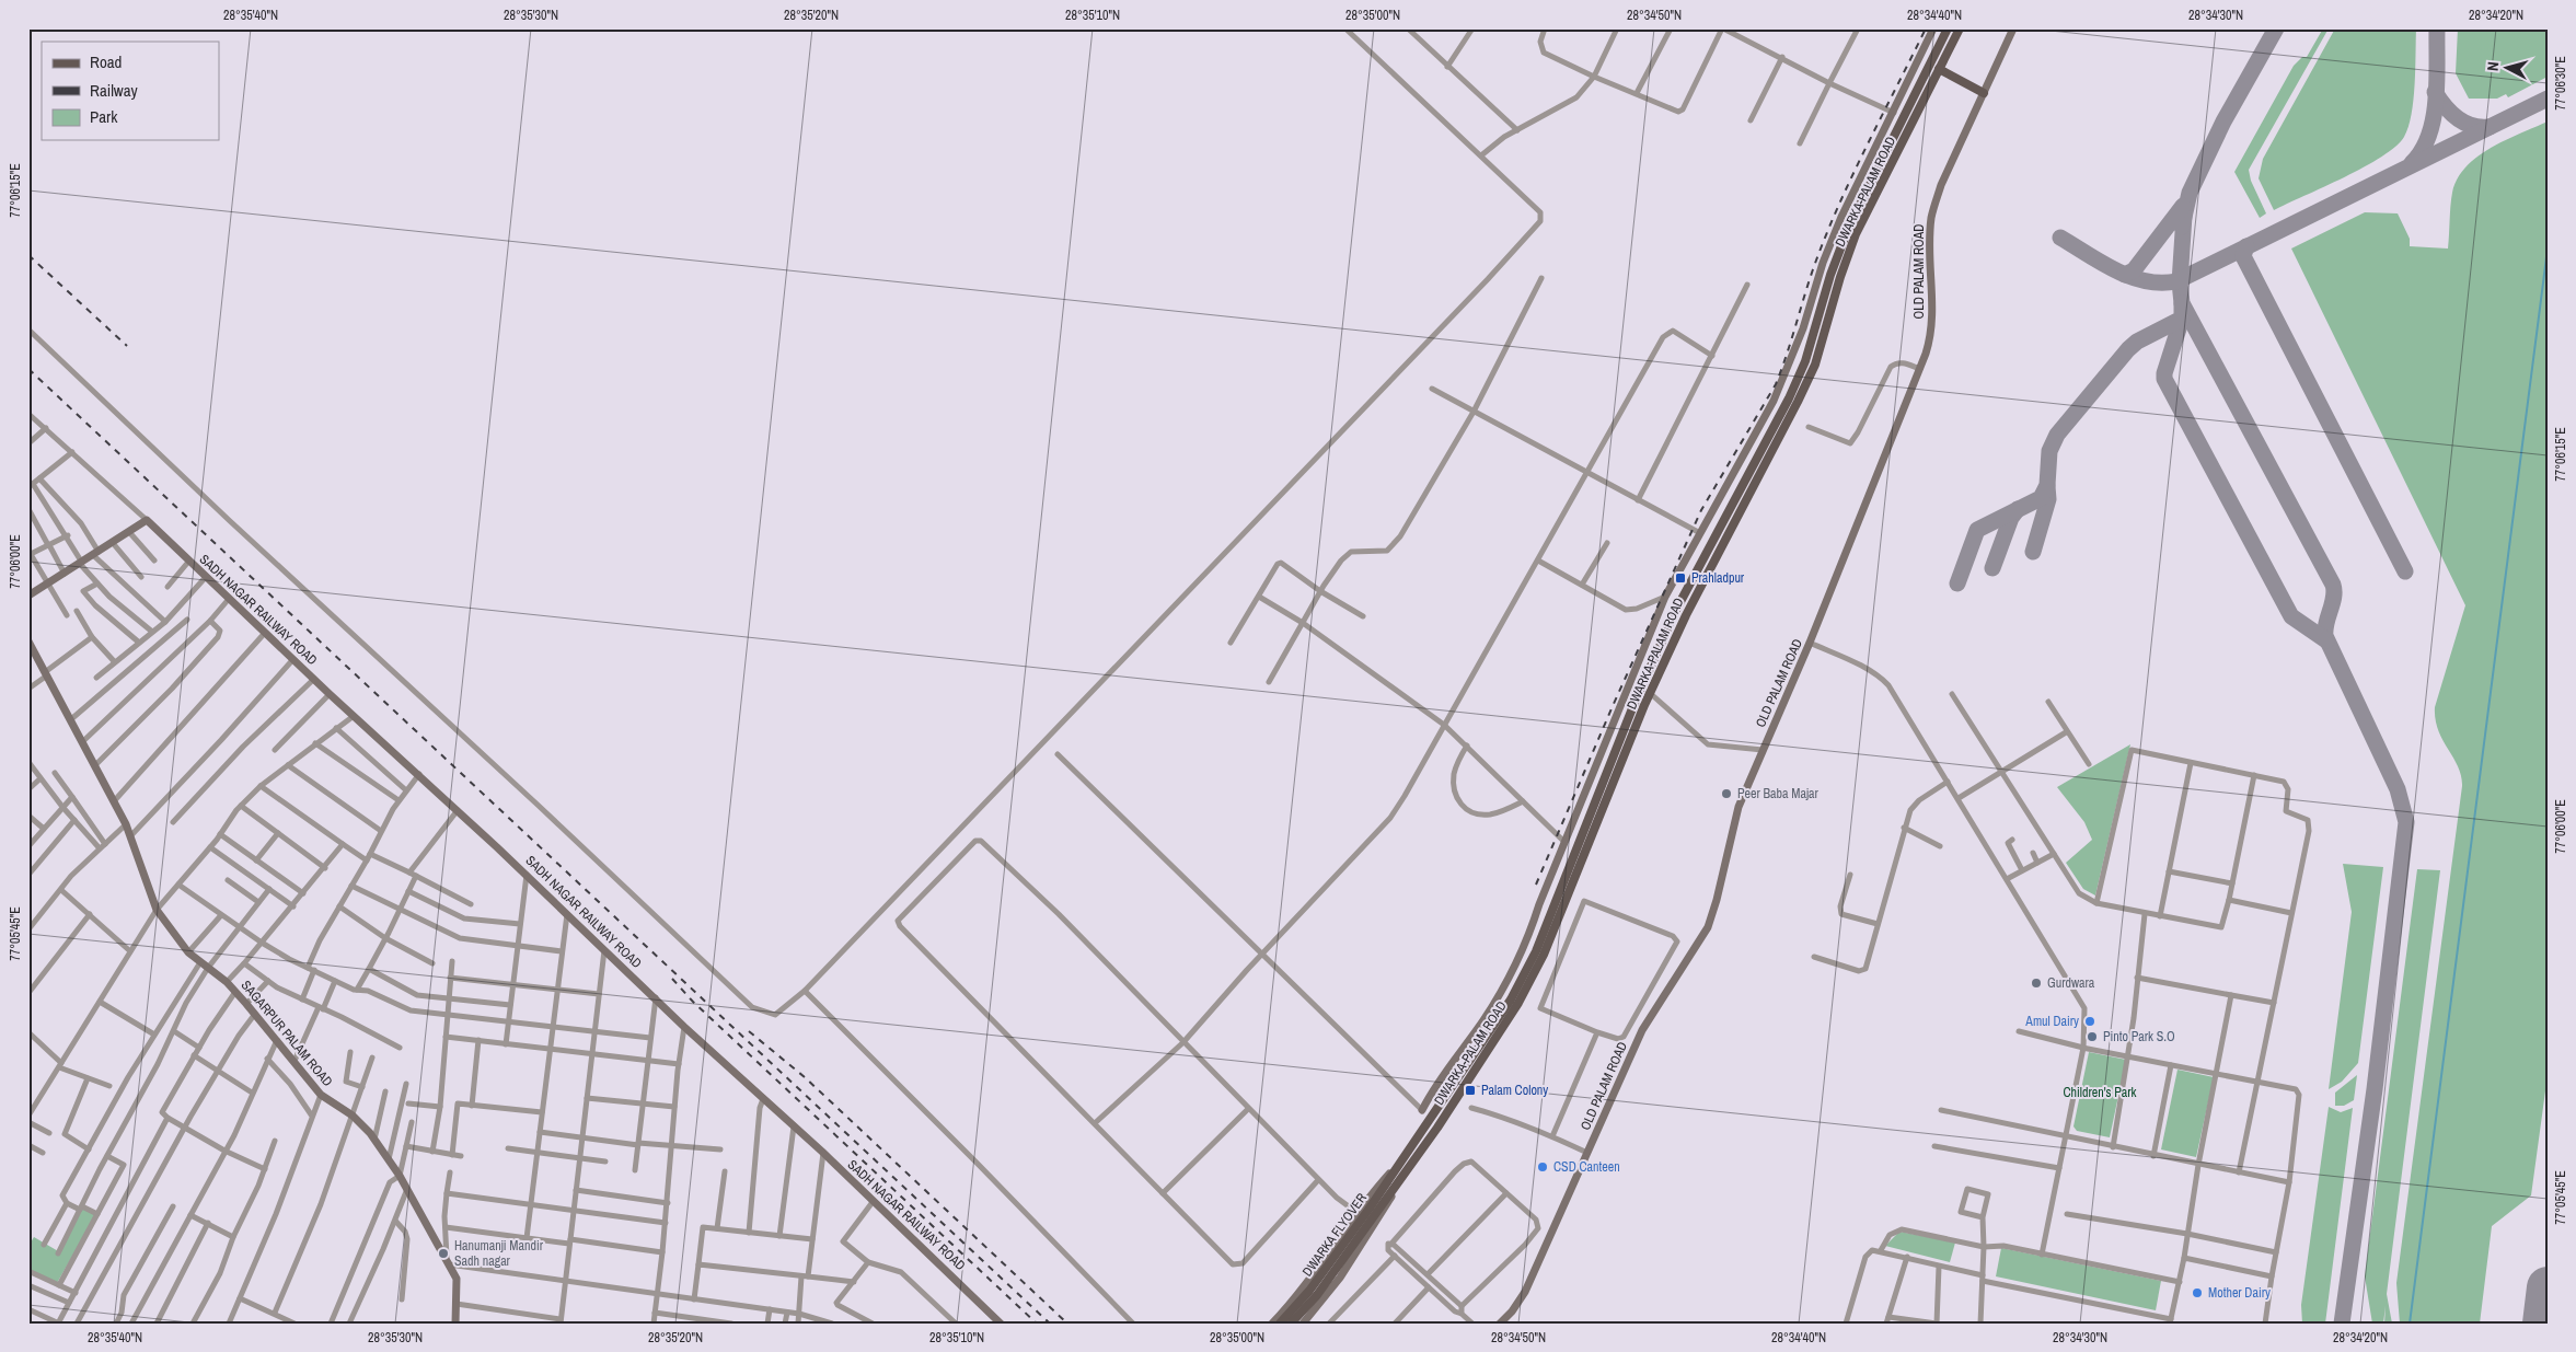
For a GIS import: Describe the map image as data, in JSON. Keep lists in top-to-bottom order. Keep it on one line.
{"streets":{"main road":["DWARKA-PALAM ROAD","DWARKA FLYOVER"],"street":["OLD PALAM ROAD","SADH NAGAR RAILWAY ROAD","SAGARPUR PALAM ROAD"]},"crossings":[["DWARKA-PALAM ROAD","DWARKA FLYOVER"]],"parks":["Children's Park"],"places":{"transit":["Prahladpur","Palam Colony"],"other":["Peer Baba Majar","Gurdwara","Amul Dairy","Pinto Park S.O","CSD Canteen","Hanumanji Mandir Sadh nagar","Mother Dairy"]},"legend":["Road","Railway","Park"],"north":"left","coordinates":["28°35'40\"N","28°35'30\"N","28°35'20\"N","28°35'10\"N","28°35'00\"N","28°34'50\"N","28°34'40\"N","28°34'30\"N","28°34'20\"N","77°06'30\"E","77°06'15\"E","77°06'00\"E","77°05'45\"E"]}
